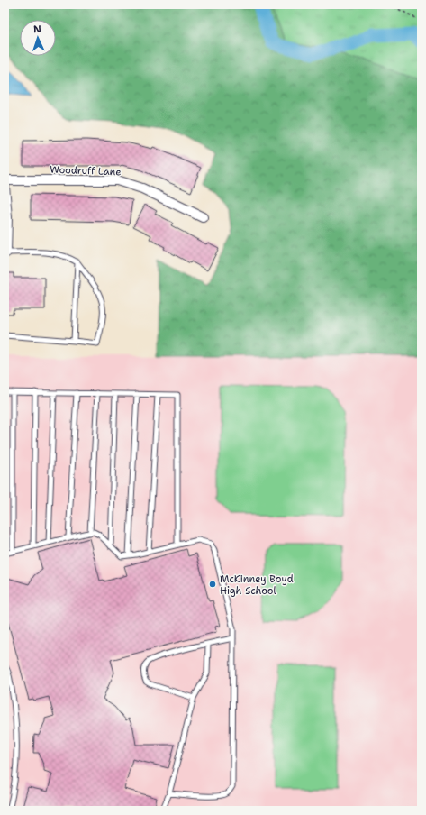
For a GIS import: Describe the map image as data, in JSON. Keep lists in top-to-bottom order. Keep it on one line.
{"streets":{"street":["Woodruff Lane"]},"places":["McKinney Boyd High School"],"north":"top"}
